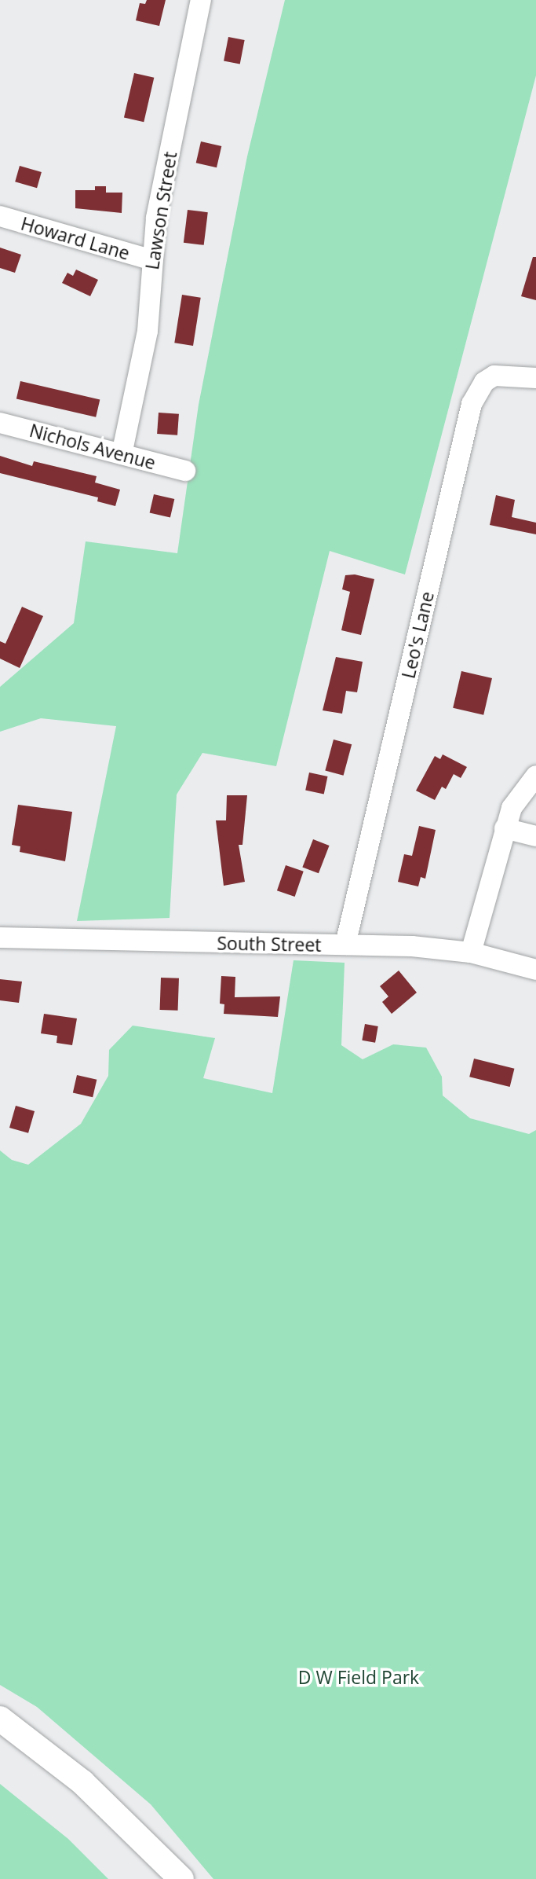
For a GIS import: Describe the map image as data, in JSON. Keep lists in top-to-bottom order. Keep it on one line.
{"streets":{"street":["Lawson Street","Howard Lane","Nichols Avenue","Leo's Lane","South Street"]},"crossings":[["Lawson Street","Howard Lane"],["Lawson Street","Nichols Avenue"],["Leo's Lane","South Street"]],"parks":["D W Field Park"]}
